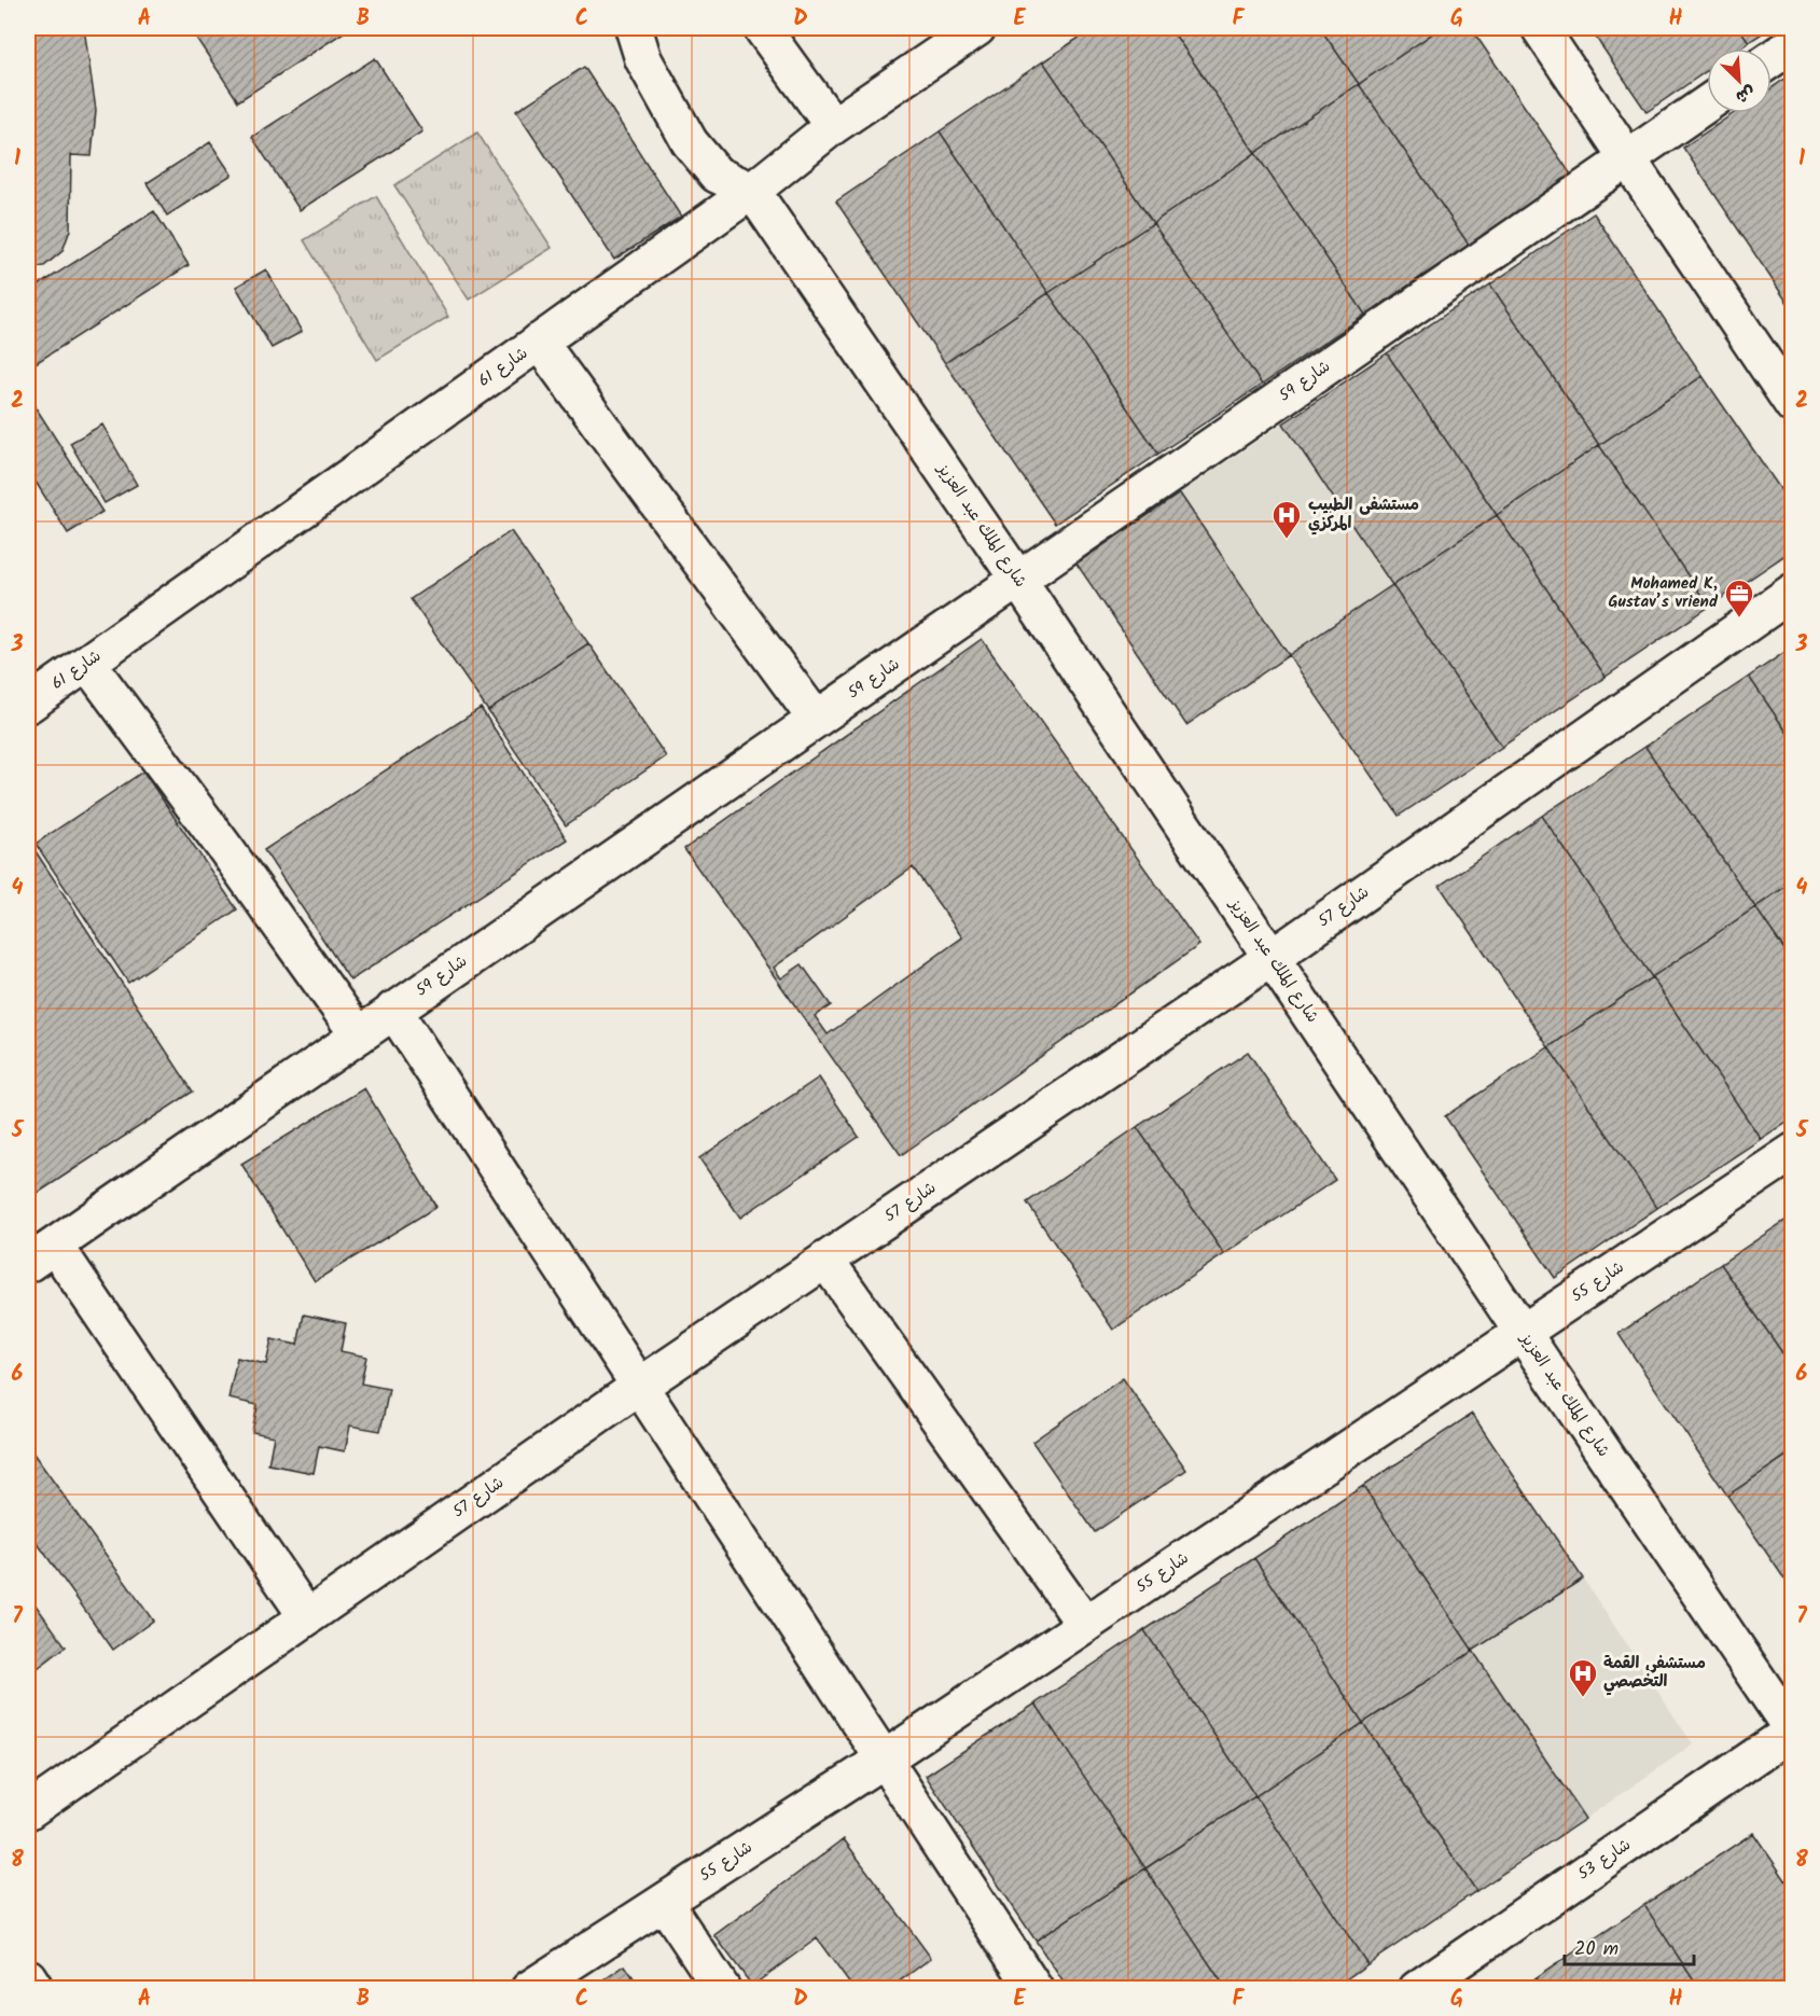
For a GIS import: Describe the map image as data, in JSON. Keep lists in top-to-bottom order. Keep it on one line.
{"streets":{"street":["شارع 61","شارع 59","شارع الملك عبد العزيز","شارع 57","شارع 55","شارع 53"]},"crossings":[["شارع 61","شارع الملك عبد العزيز"],["شارع 59","شارع الملك عبد العزيز"],["شارع الملك عبد العزيز","شارع 57"],["شارع الملك عبد العزيز","شارع 55"],["شارع الملك عبد العزيز","شارع 53"]],"places":{"hospital":["مستشفى الطبيب المركزي","مستشفى القمة التخصصي"],"office":["Mohamed K, Gustav’s vriend"]},"scale_bar":"20 m","north":"bottom right","grid":{"columns":["A","B","C","D","E","F","G","H"],"rows":["1","2","3","4","5","6","7","8"]}}
